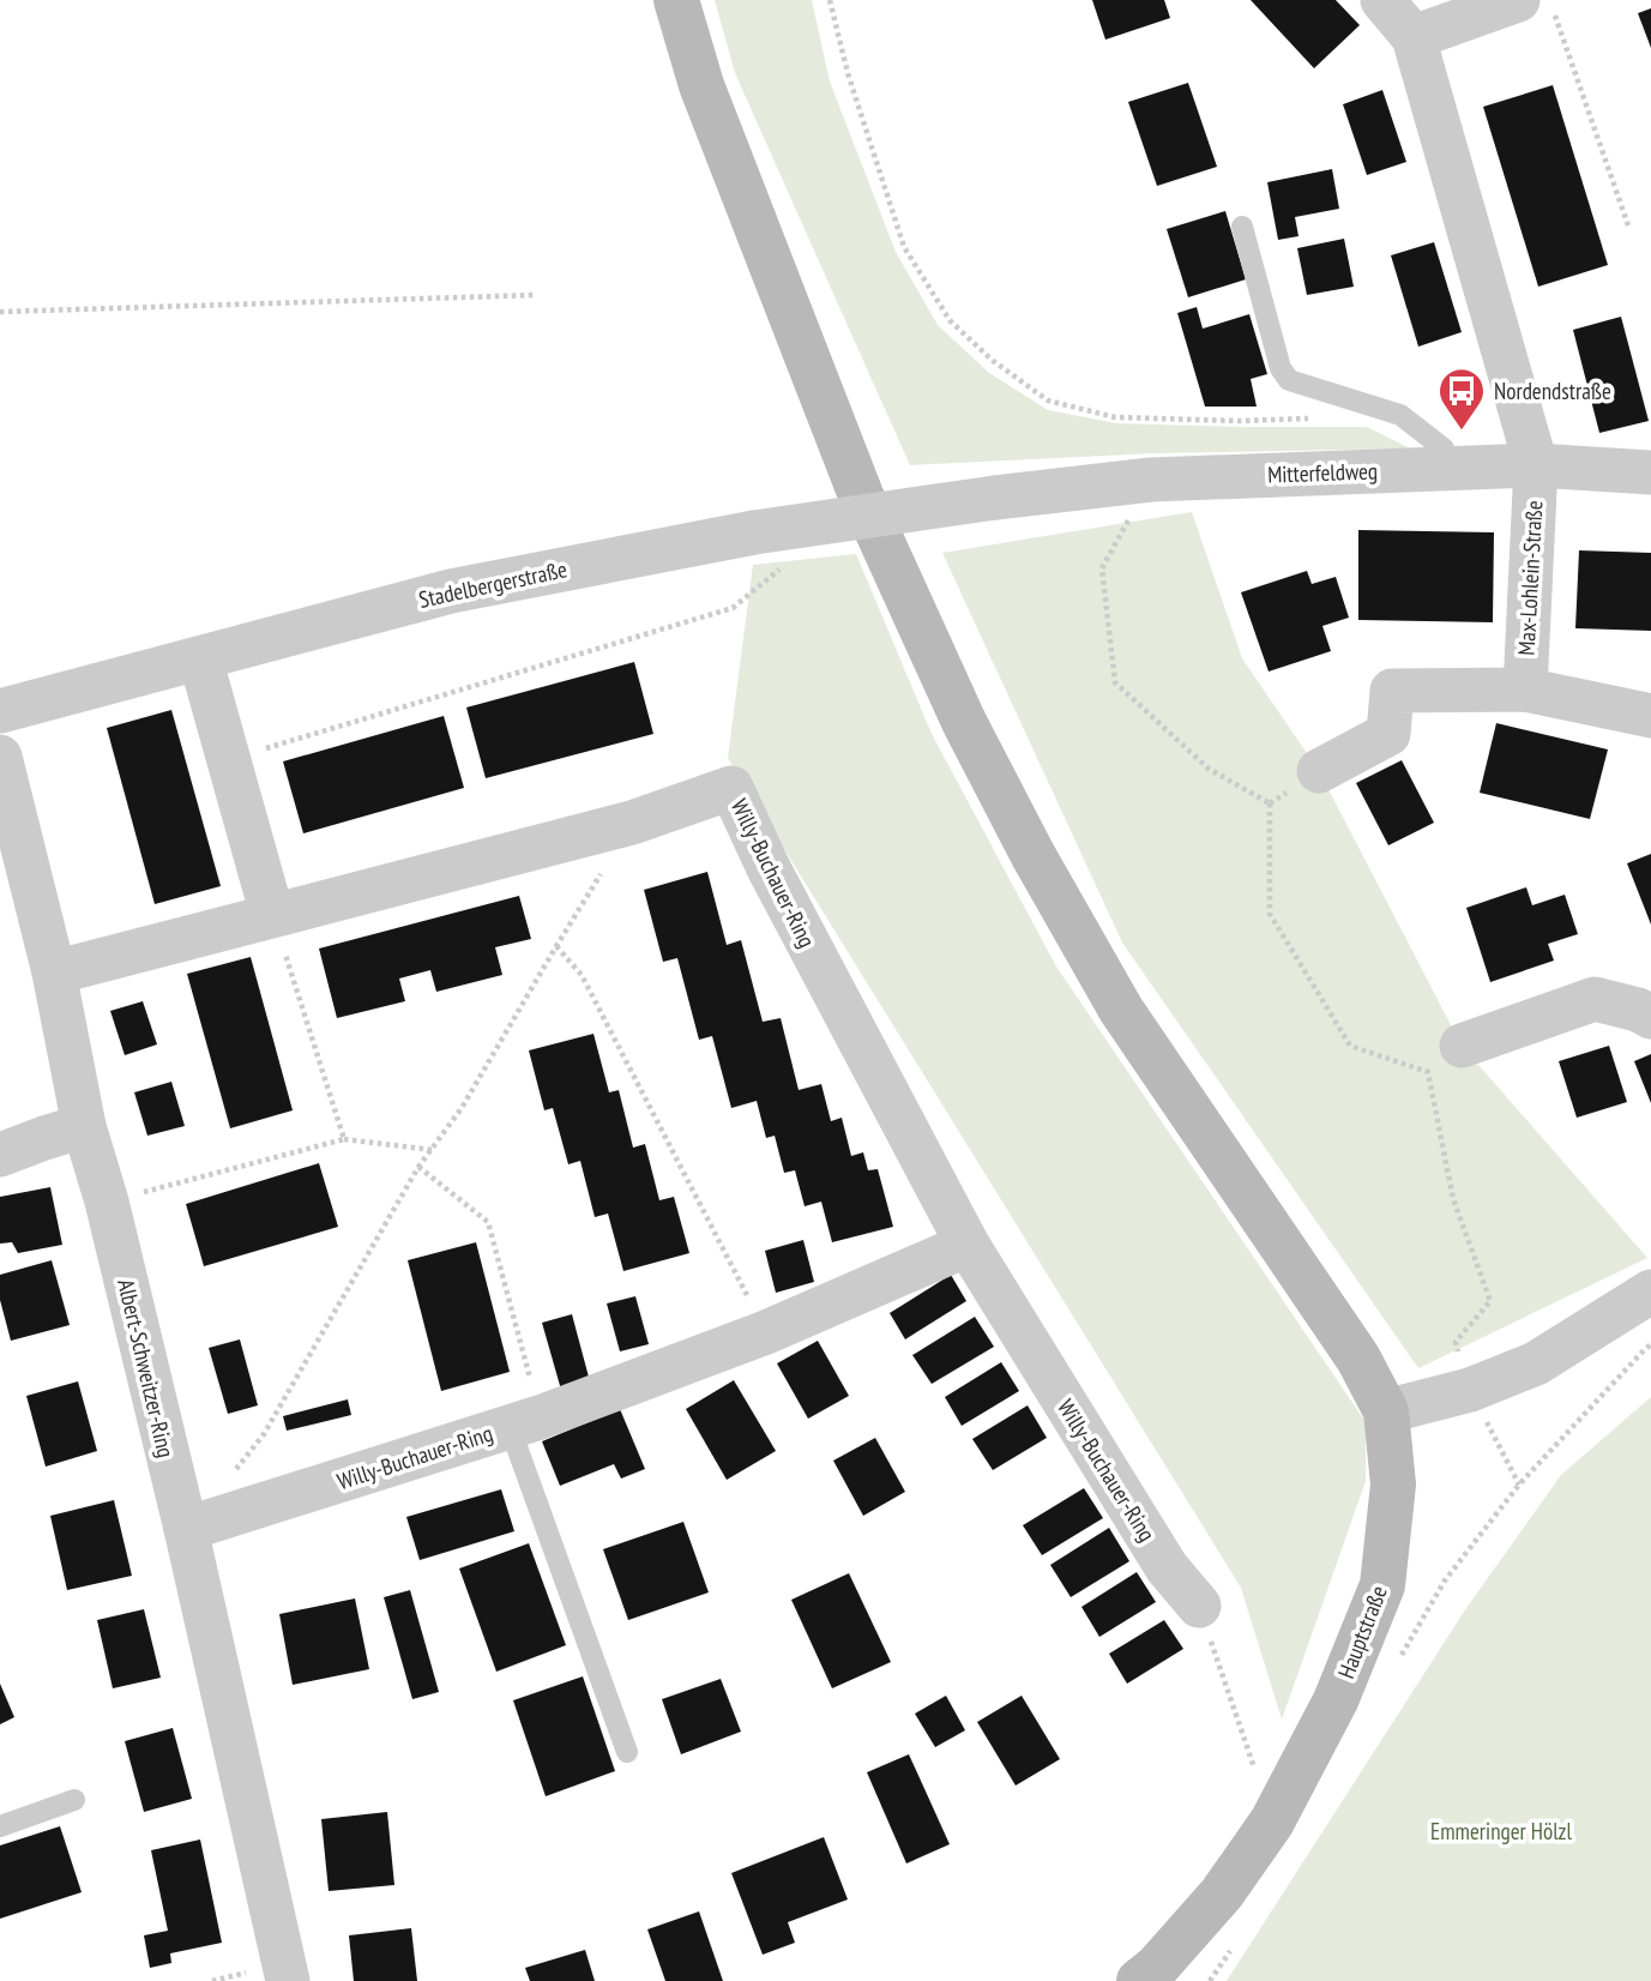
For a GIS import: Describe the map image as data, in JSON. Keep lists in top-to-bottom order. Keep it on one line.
{"streets":{"street":["Mitterfeldweg","Max-Lohlein-Straße","Stadelbergerstraße","Willy-Buchauer-Ring","Albert-Schweitzer-Ring","Hauptstraße"]},"crossings":[["Mitterfeldweg","Max-Lohlein-Straße"],["Mitterfeldweg","Stadelbergerstraße"],["Willy-Buchauer-Ring","Albert-Schweitzer-Ring"]],"parks":["Emmeringer Hölzl"],"places":{"bus stop":["Nordendstraße"]}}
